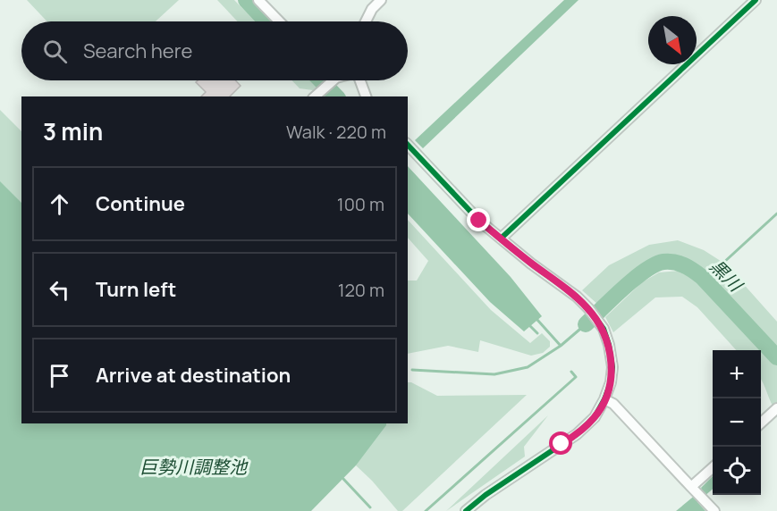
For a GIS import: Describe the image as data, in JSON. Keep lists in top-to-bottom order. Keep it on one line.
{"water":["黒川","巨勢川調整池"],"north":"bottom right","page":{"search":"Search here","heading":["3 min","Walk · 220 m"],"list":[["Continue","100 m"],["Turn left","120 m"],"Arrive at destination"],"map_buttons":["+","−"]}}
